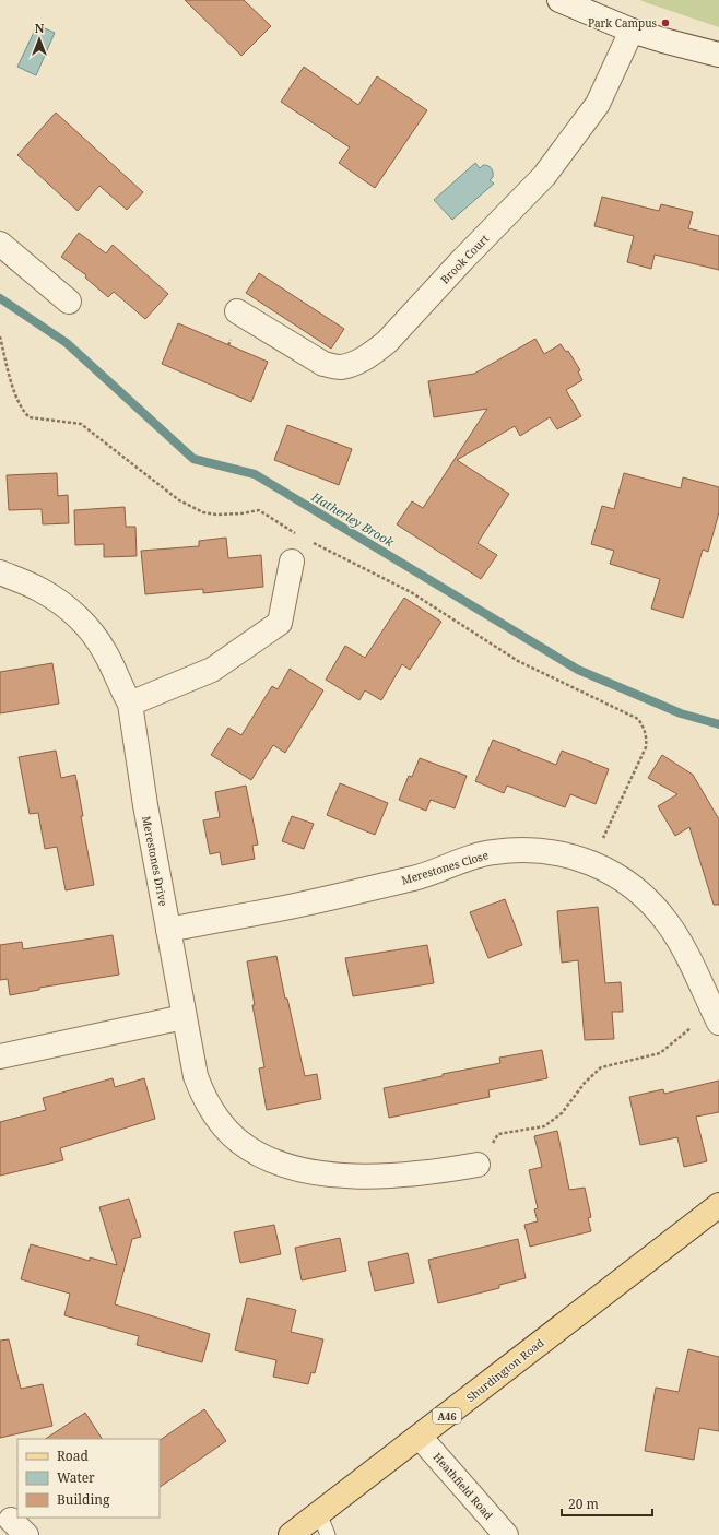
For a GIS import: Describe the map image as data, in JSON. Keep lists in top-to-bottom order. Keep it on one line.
{"streets":{"main road":["Shurdington Road","A46"],"street":["Brook Court","Merestones Drive","Merestones Close","Heathfield Road"]},"crossings":[["Merestones Drive","Merestones Close"],["Shurdington Road","Heathfield Road"]],"water":["Hatherley Brook"],"places":["Park Campus"],"legend":["Road","Water","Building"],"scale_bar":"20 m","north":"top"}
